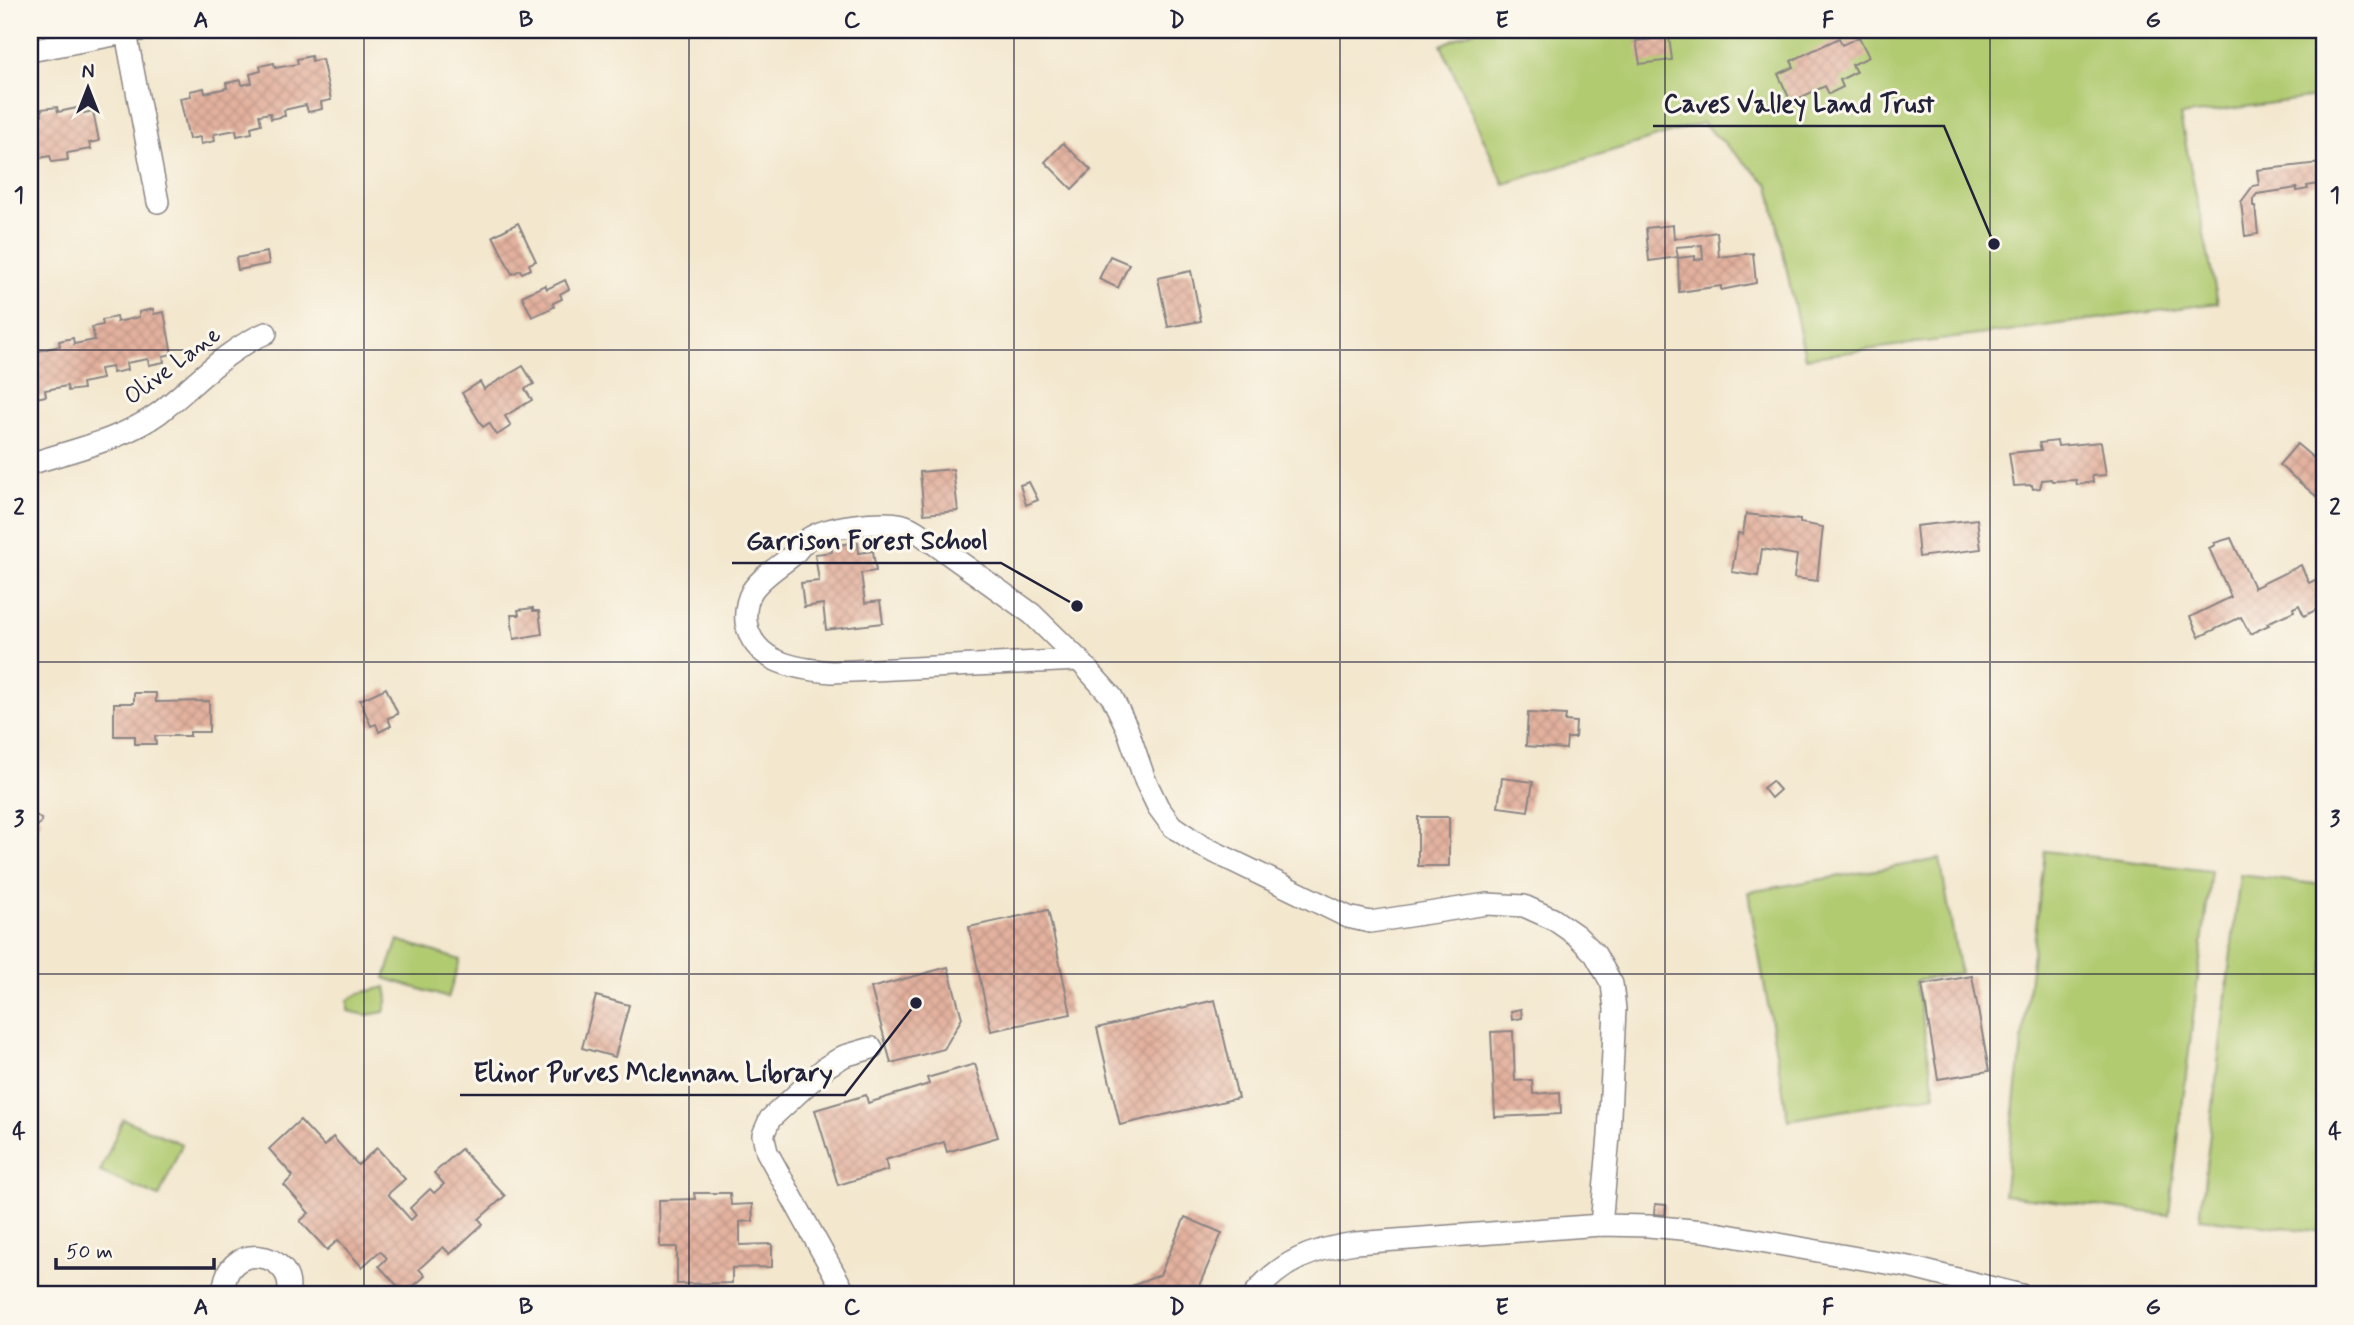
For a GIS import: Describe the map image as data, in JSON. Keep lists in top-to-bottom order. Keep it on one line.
{"streets":{"street":["Olive Lane"]},"places":["Caves Valley Land Trust","Garrison Forest School","Elinor Purves Mclennan Library"],"scale_bar":"50 m","north":"top","grid":{"columns":["A","B","C","D","E","F","G"],"rows":["1","2","3","4"]}}
